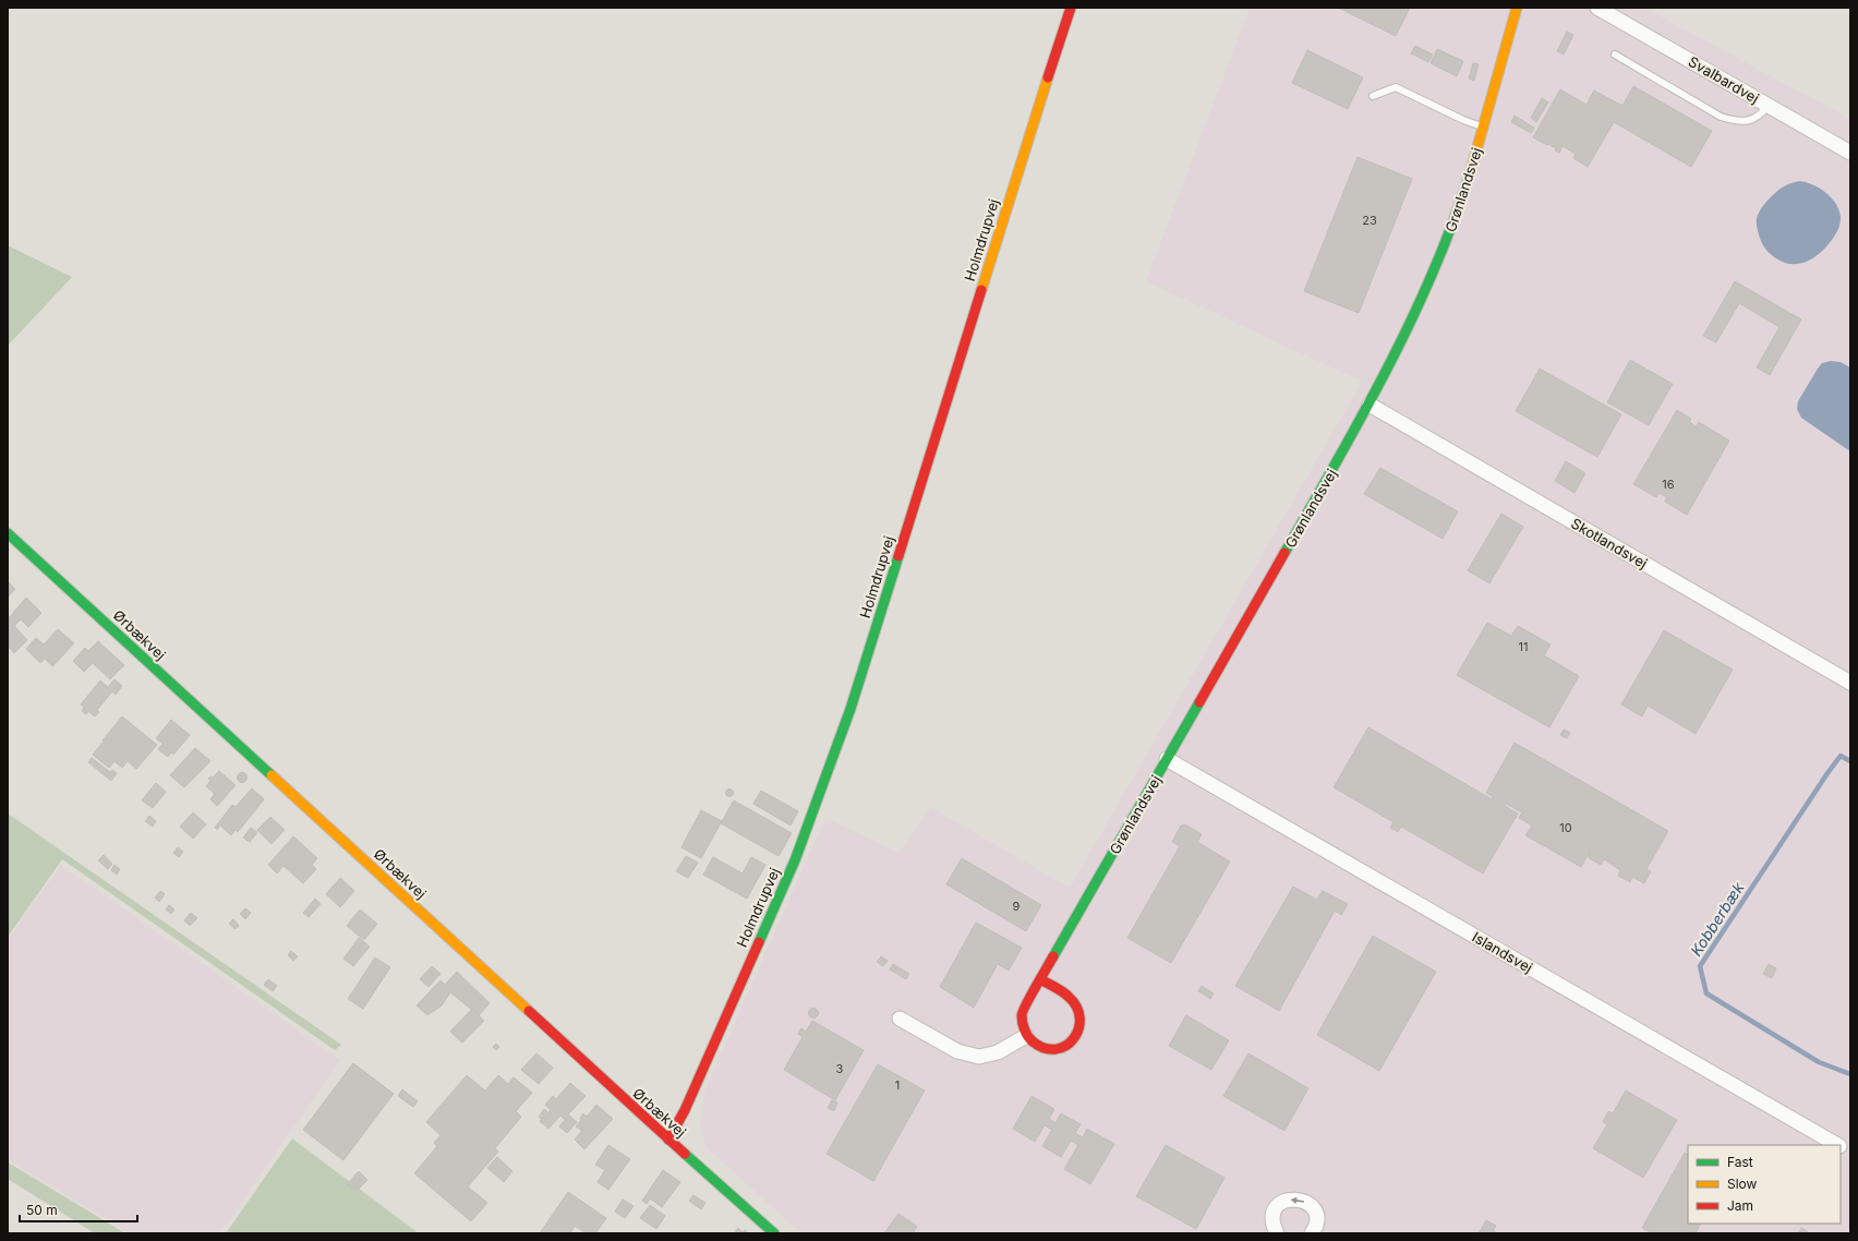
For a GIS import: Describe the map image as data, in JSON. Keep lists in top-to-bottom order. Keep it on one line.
{"streets":{"street":["Svalbardvej","Grønlandsvej","Holmdrupvej","Skotlandsvej","Ørbækvej","Islandsvej"]},"crossings":[["Grønlandsvej","Skotlandsvej"],["Grønlandsvej","Islandsvej"],["Holmdrupvej","Ørbækvej"]],"water":["Kobberbæk"],"house_numbers":["23","16","11","10","9","3","1"],"legend":["Fast","Slow","Jam"],"scale_bar":"50 m"}
